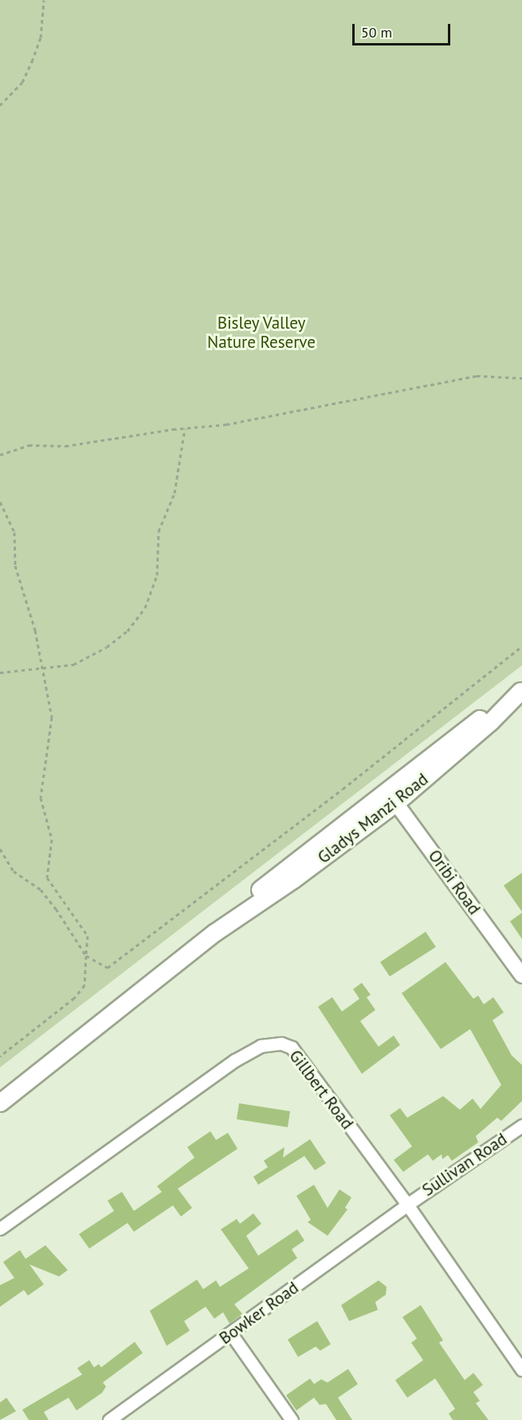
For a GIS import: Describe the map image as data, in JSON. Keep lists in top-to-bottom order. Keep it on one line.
{"streets":{"main road":["Gladys Manzi Road"],"street":["Oribi Road","Gillbert Road","Sullivan Road","Bowker Road"]},"crossings":[["Gladys Manzi Road","Oribi Road"],["Gillbert Road","Sullivan Road"],["Gillbert Road","Bowker Road"],["Sullivan Road","Bowker Road"]],"parks":["Bisley Valley Nature Reserve"],"scale_bar":"50 m"}
